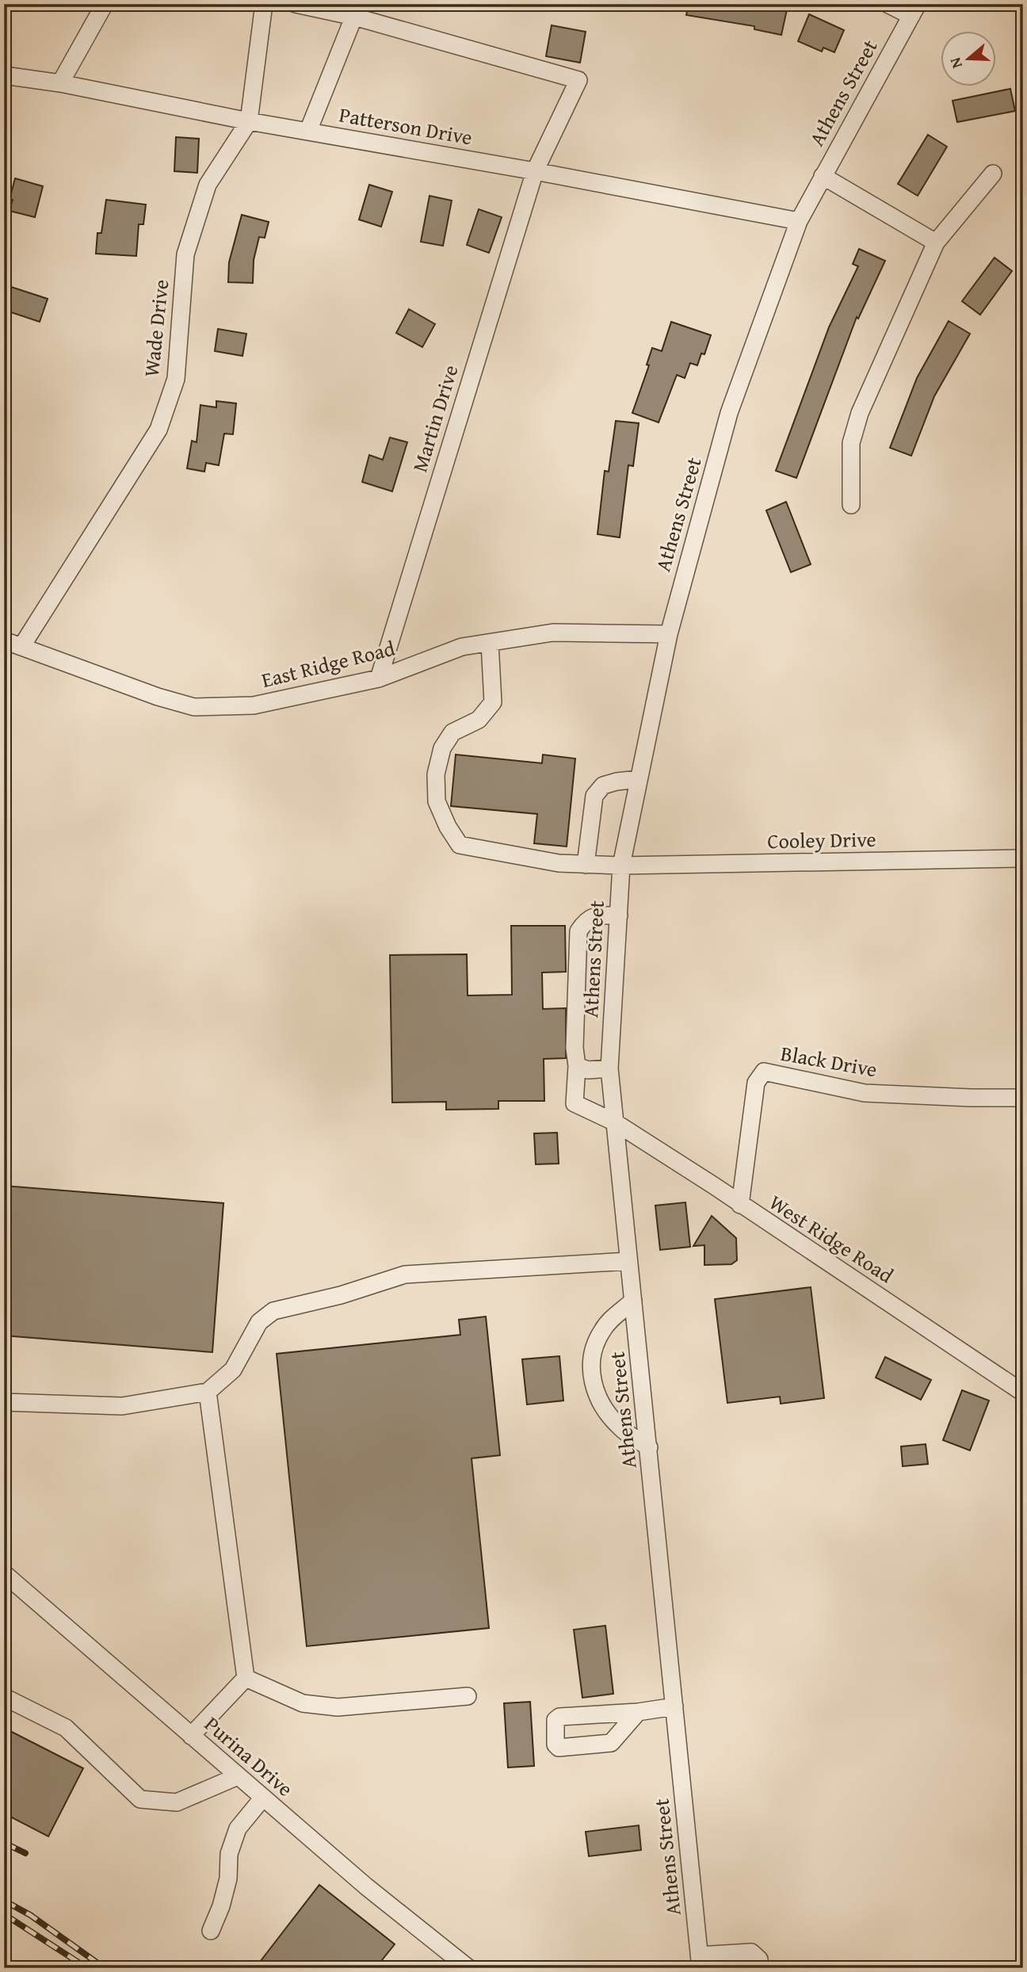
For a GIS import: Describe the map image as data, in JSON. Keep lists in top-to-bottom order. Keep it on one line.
{"streets":{"street":["Athens Street","Patterson Drive","Wade Drive","Martin Drive","East Ridge Road","Cooley Drive","Black Drive","West Ridge Road","Purina Drive"]},"crossings":[["Athens Street","Patterson Drive"],["Athens Street","East Ridge Road"],["Athens Street","Cooley Drive"],["Athens Street","West Ridge Road"],["Patterson Drive","Wade Drive"],["Patterson Drive","Martin Drive"],["Wade Drive","East Ridge Road"],["Martin Drive","East Ridge Road"],["East Ridge Road","Cooley Drive"],["Black Drive","West Ridge Road"]],"north":"left"}
